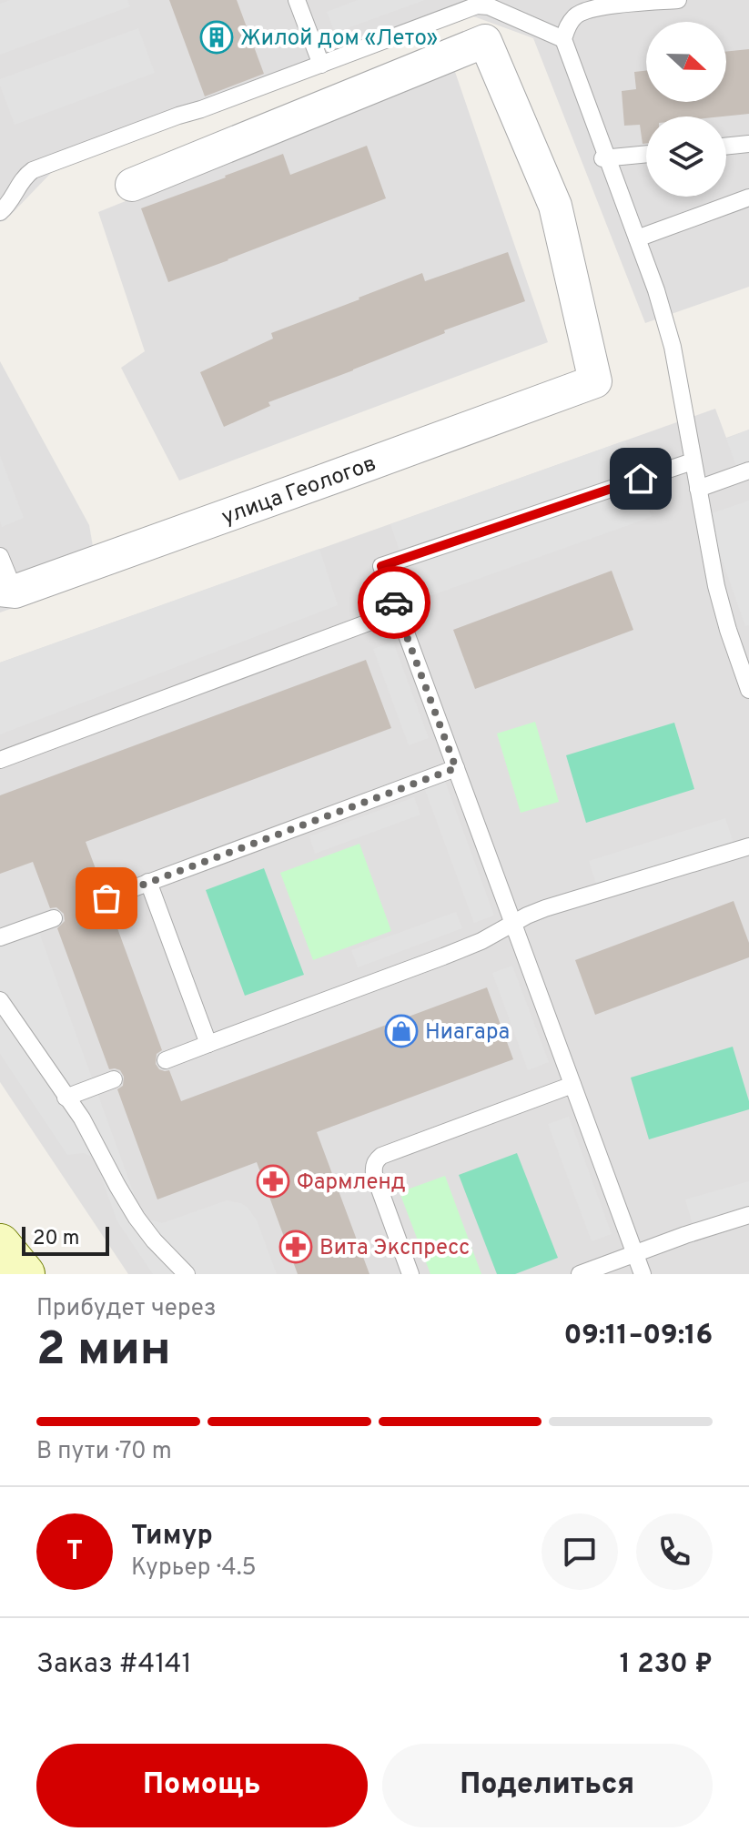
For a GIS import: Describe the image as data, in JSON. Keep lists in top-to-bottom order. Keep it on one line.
{"streets":{"street":["улица Геологов"]},"places":{"building":["Жилой дом «Лето»"],"shop":["Ниагара"],"pharmacy":["Фармленд","Вита Экспресс"]},"scale_bar":"20 m","north":"right","page":{"scale":"20 m","heading":["2 мин","Прибудет через","09:11–09:16"],"panel":["Тимур","Курьер · 4.5","Заказ #4141","1 230 ₽"],"bar":"В пути · 70 m","round":"Т","buttons":["Помощь","Поделиться"]}}
